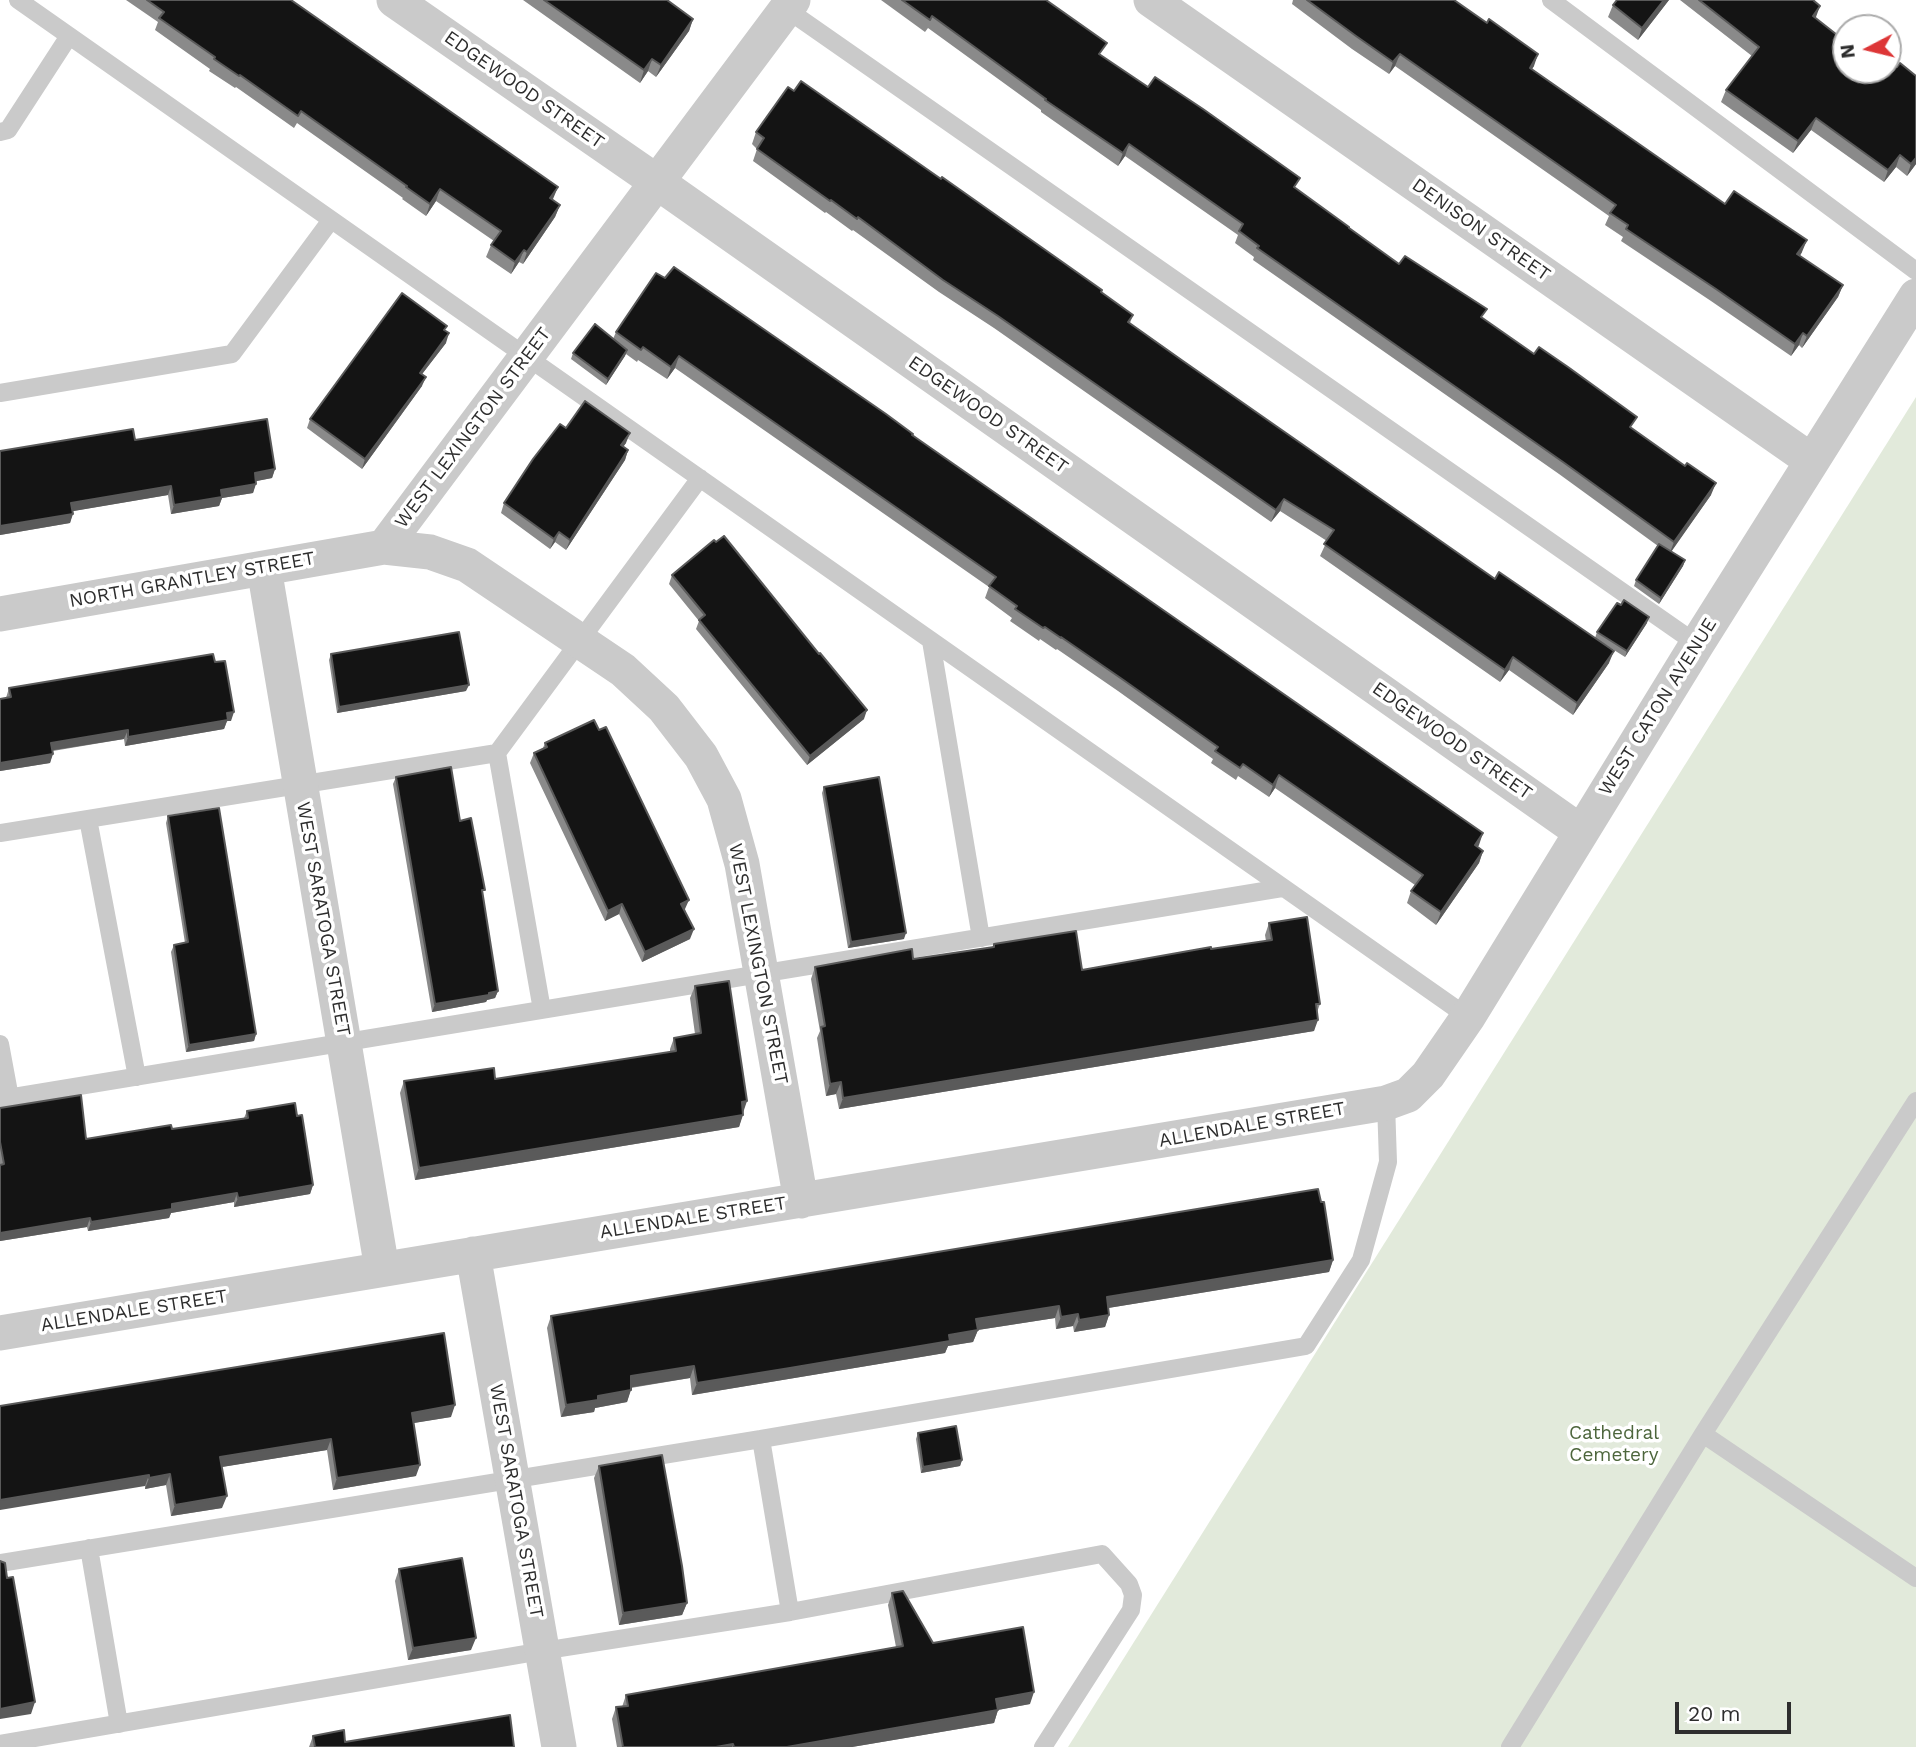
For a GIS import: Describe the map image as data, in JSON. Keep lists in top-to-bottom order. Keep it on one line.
{"streets":{"street":["EDGEWOOD STREET","DENISON STREET","WEST LEXINGTON STREET","NORTH GRANTLEY STREET","WEST CATON AVENUE","WEST SARATOGA STREET","ALLENDALE STREET"]},"crossings":[["EDGEWOOD STREET","WEST LEXINGTON STREET"],["EDGEWOOD STREET","WEST CATON AVENUE"],["DENISON STREET","WEST CATON AVENUE"],["WEST LEXINGTON STREET","NORTH GRANTLEY STREET"],["WEST LEXINGTON STREET","ALLENDALE STREET"],["NORTH GRANTLEY STREET","WEST SARATOGA STREET"],["WEST CATON AVENUE","ALLENDALE STREET"],["WEST SARATOGA STREET","ALLENDALE STREET"]],"parks":["Cathedral Cemetery"],"scale_bar":"20 m","north":"left"}
